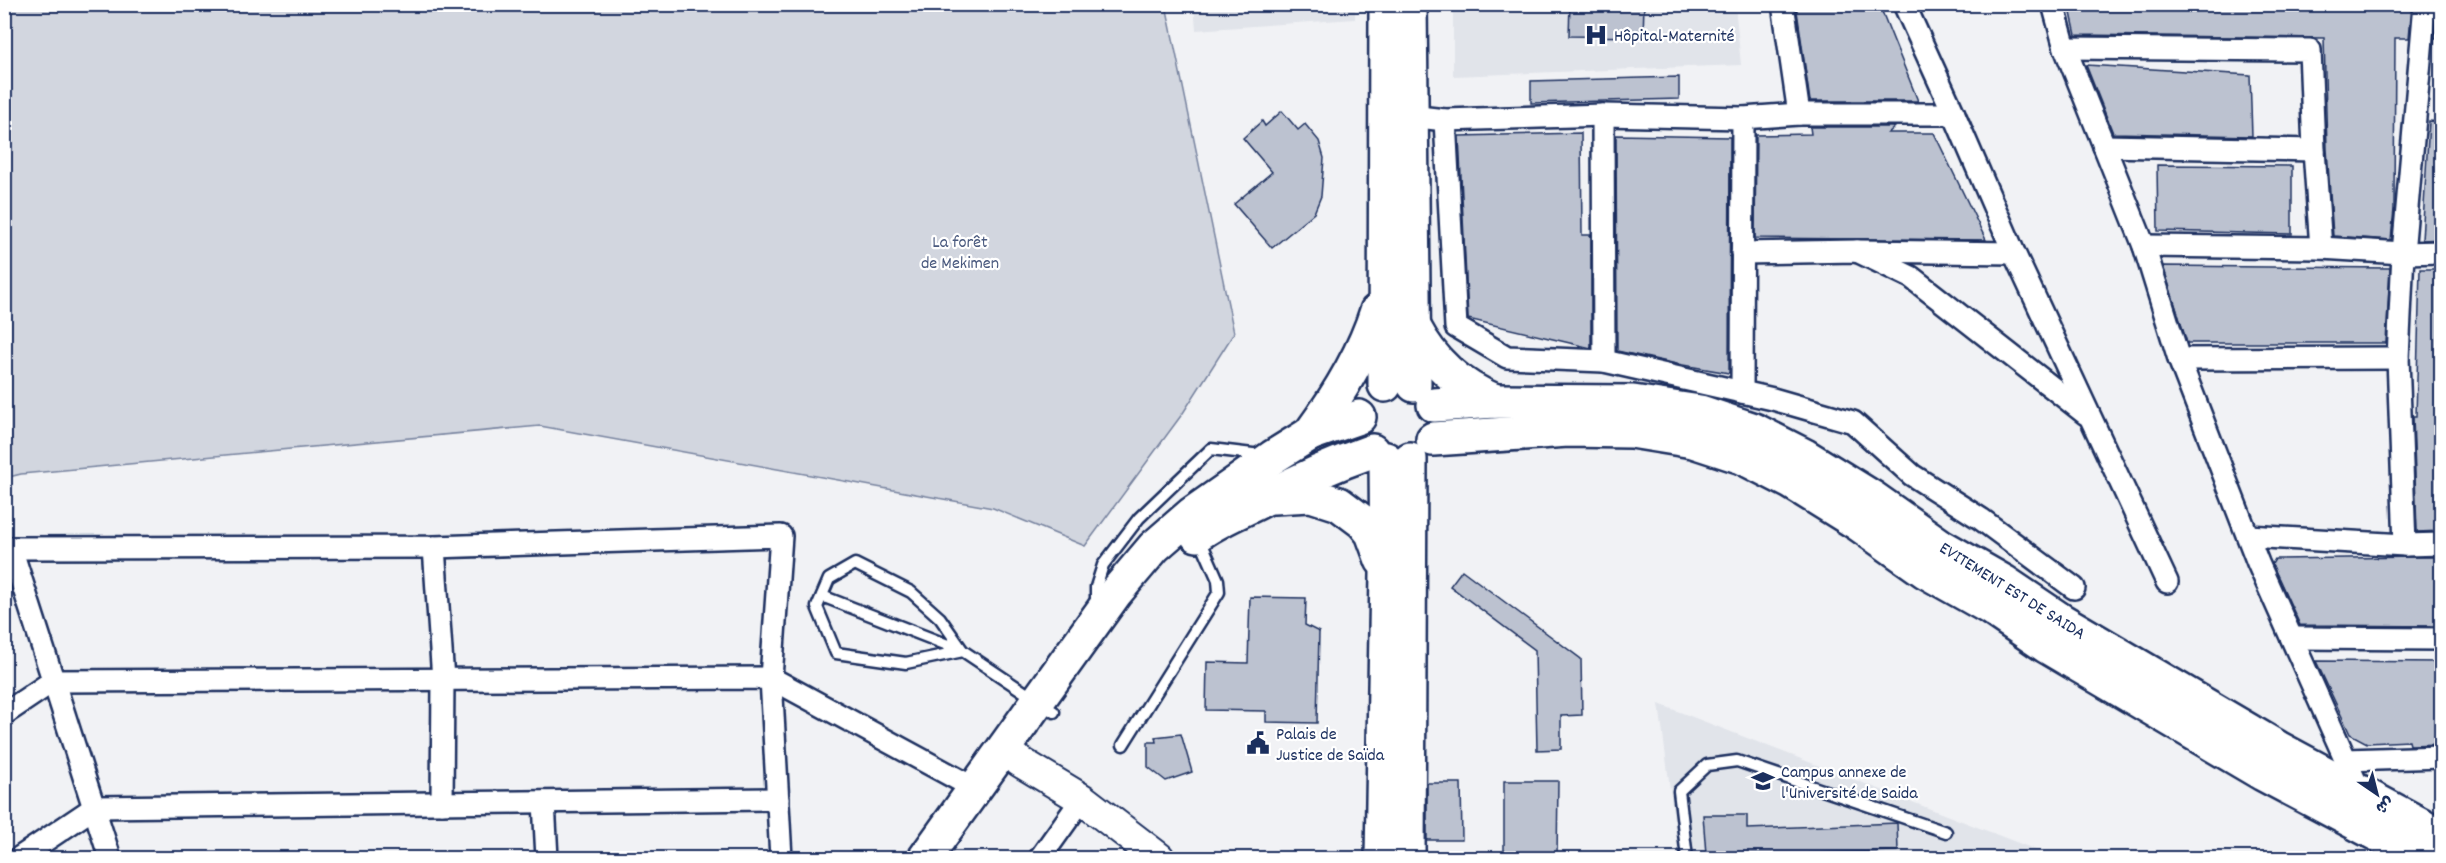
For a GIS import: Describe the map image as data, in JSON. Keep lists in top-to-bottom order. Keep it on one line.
{"streets":{"main road":["EVITEMENT EST DE SAIDA"]},"parks":["La forêt de Mekimen"],"places":{"hospital":["Hôpital-Maternité"],"public building":["Palais de Justice de Saïda"],"school or university":["Campus annexe de l'Université de Saida"]},"north":"bottom right"}
